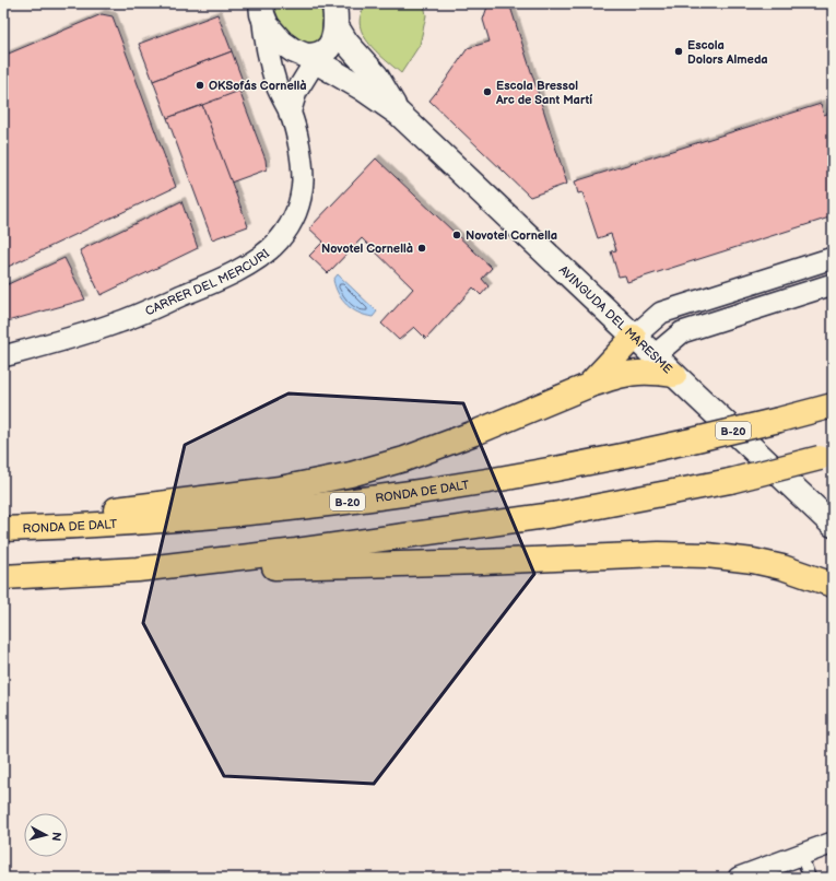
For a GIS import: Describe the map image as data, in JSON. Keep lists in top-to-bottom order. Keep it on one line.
{"streets":{"highway":["B-20","RONDA DE DALT"],"main road":["AVINGUDA DEL MARESME"],"street":["CARRER DEL MERCURI"]},"places":["Escola Dolors Almeda","OKSofás Cornellà","Escola Bressol Arc de Sant Martí","Novotel Cornella","Novotel Cornellà"],"north":"right"}
